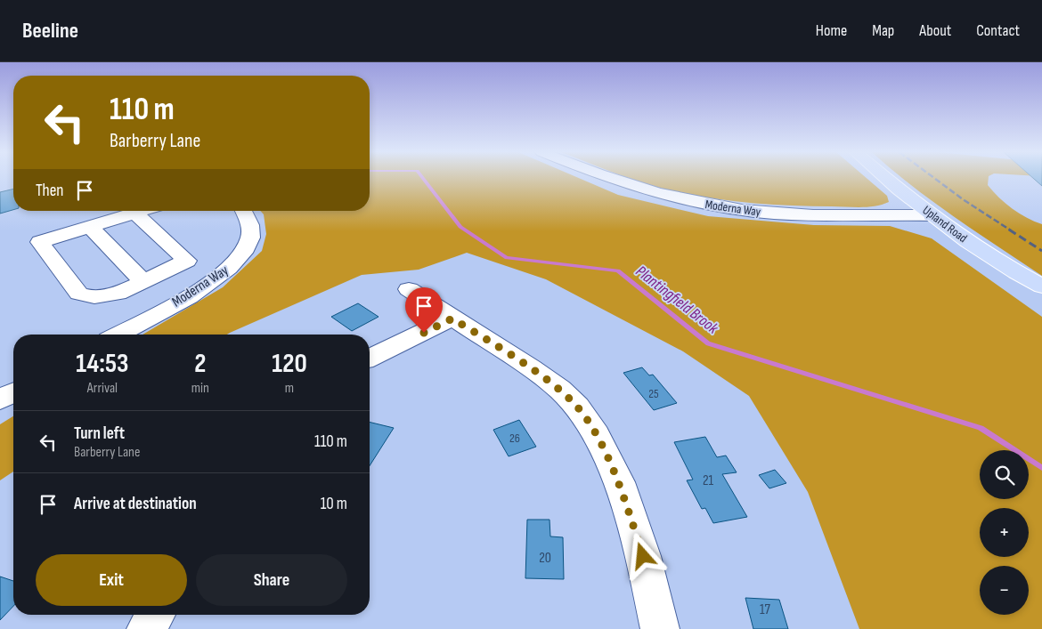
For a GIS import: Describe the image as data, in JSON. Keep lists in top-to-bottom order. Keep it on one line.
{"streets":{"main road":["Upland Road"],"street":["Moderna Way"]},"crossings":[["Moderna Way","Upland Road"]],"water":["Plantingfield Brook"],"house_numbers":["25","26","21","20","17"],"page":{"header":"Beeline","nav":["Home","Map","About","Contact"],"turn":["110 m","Barberry Lane"],"then":"Then","eta":["14:53","Arrival","2","min","120","m"],"list":[{"name":"Turn left","note":"Barberry Lane","value":"110 m"},{"name":"Arrive at destination","value":"10 m"}],"map_buttons":["+","−"],"buttons":["Exit","Share"]}}
